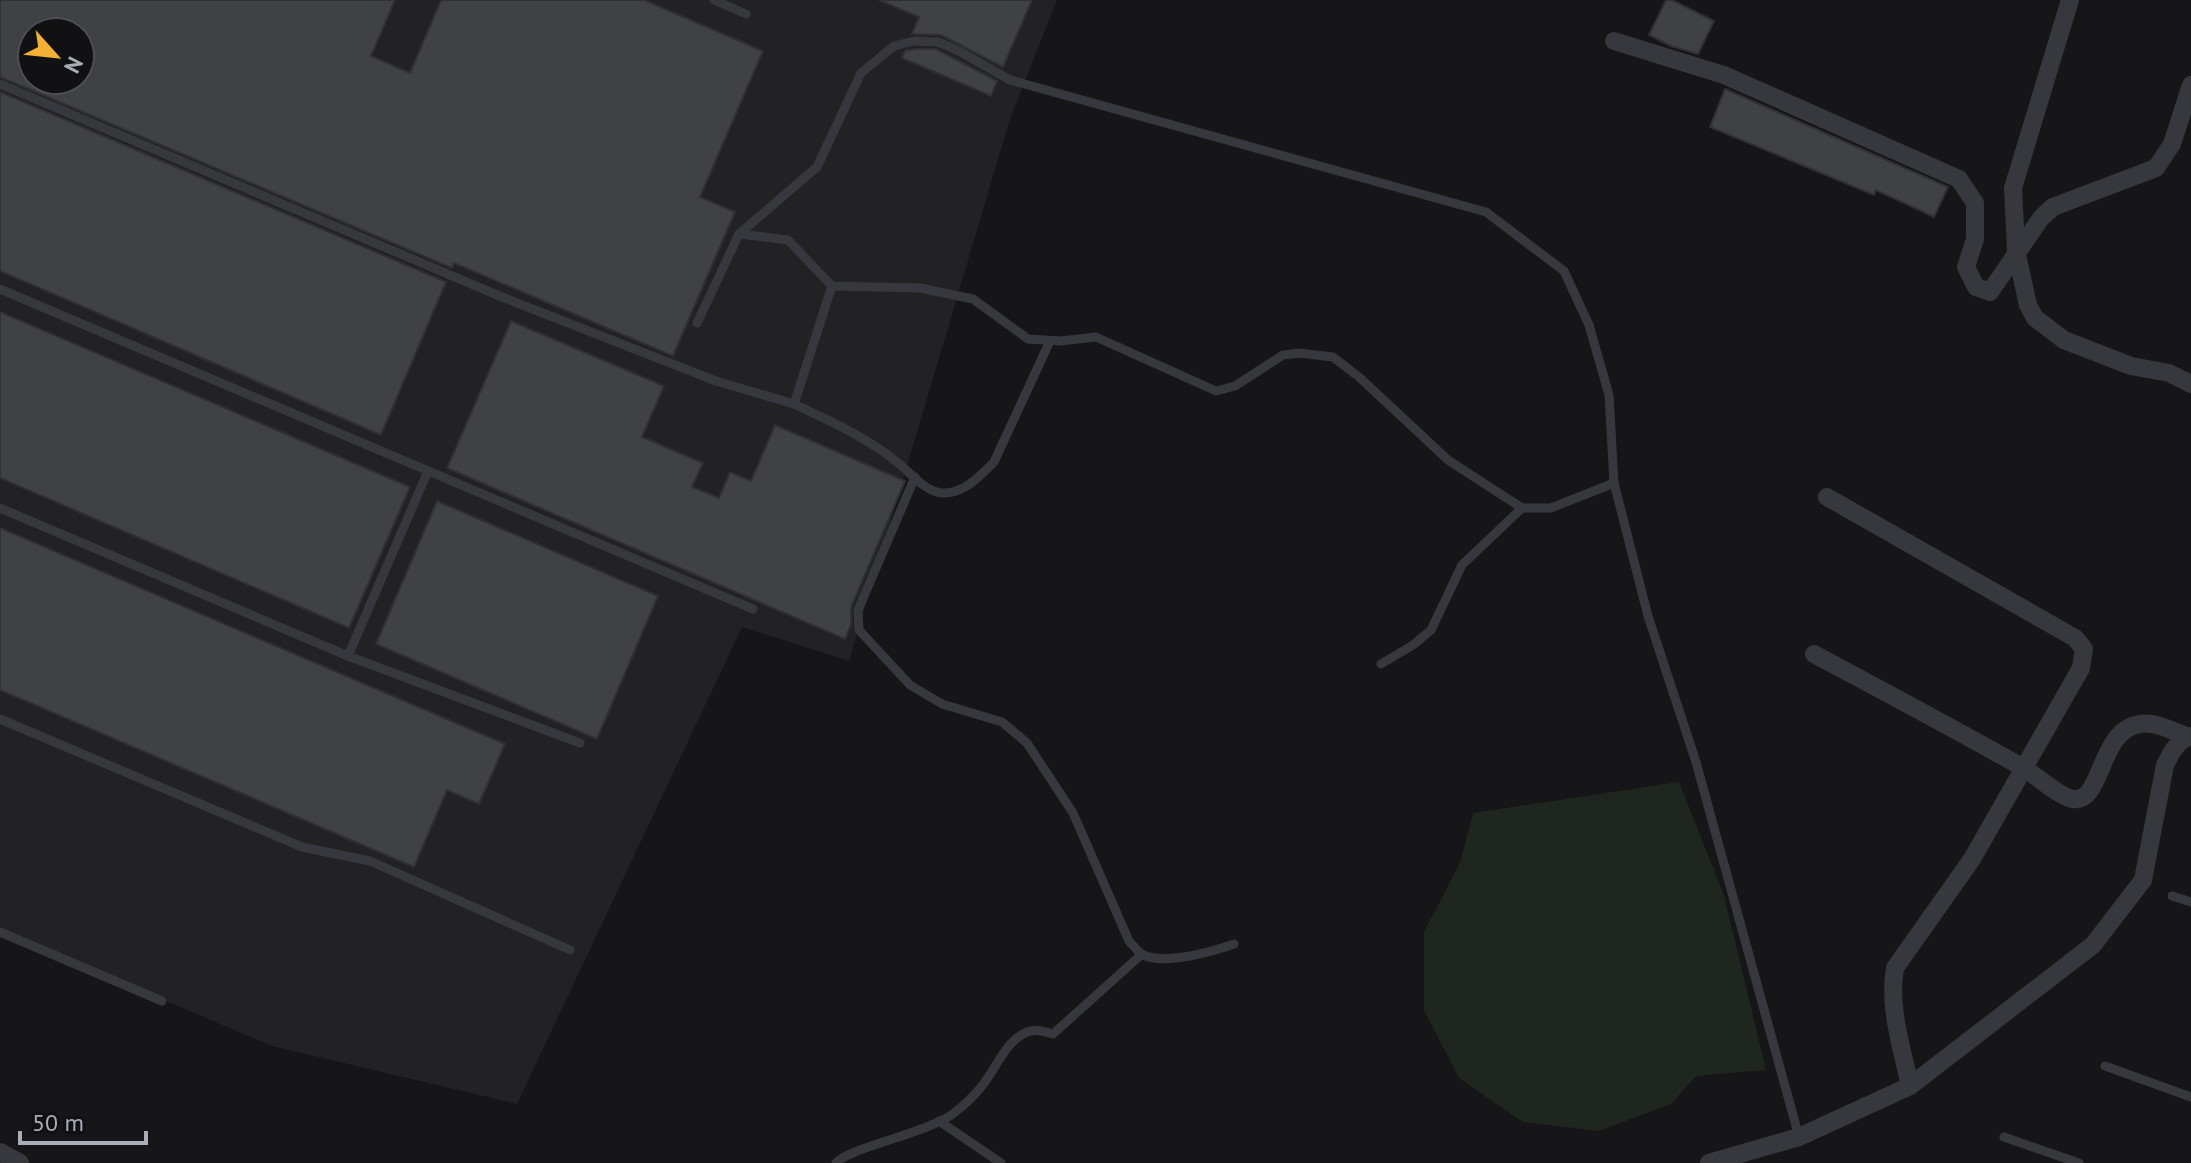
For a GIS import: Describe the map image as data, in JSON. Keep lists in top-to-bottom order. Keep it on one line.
{"scale_bar":"50 m","north":"bottom right"}
